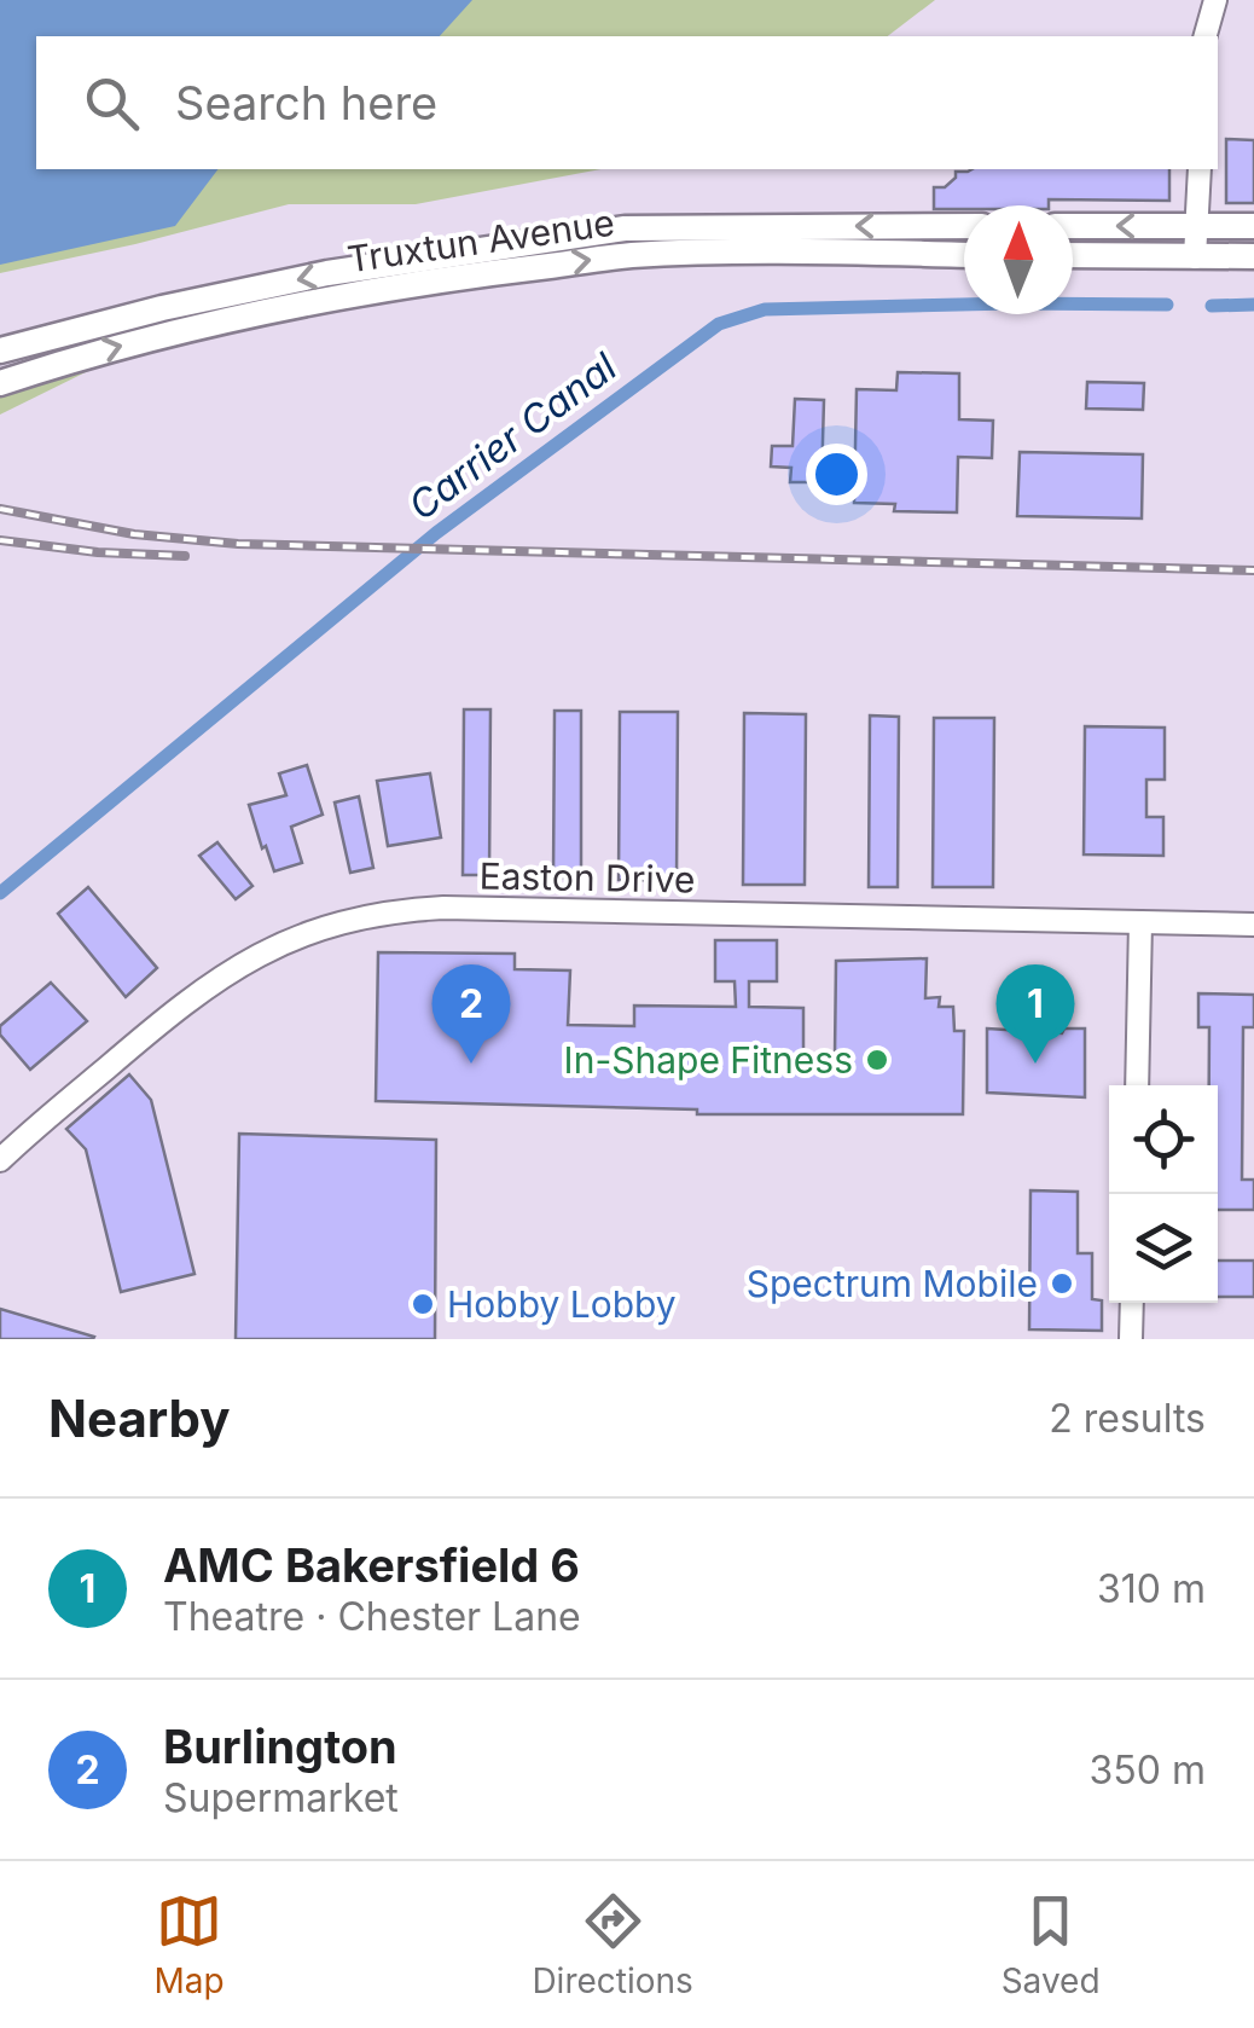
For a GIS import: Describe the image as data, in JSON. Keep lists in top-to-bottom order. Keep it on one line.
{"streets":{"main road":["Truxtun Avenue"],"street":["Easton Drive"]},"water":["Carrier Canal"],"places":["In-Shape Fitness","Spectrum Mobile","Hobby Lobby"],"north":"top","page":{"search":"Search here","pins":["1","2"],"heading":["Nearby","2 results"],"list":[{"mark":"1","name":"AMC Bakersfield 6","note":"Theatre · Chester Lane","value":"310 m"},{"mark":"2","name":"Burlington","note":"Supermarket","value":"350 m"}],"nav":["Map","Directions","Saved"]}}
